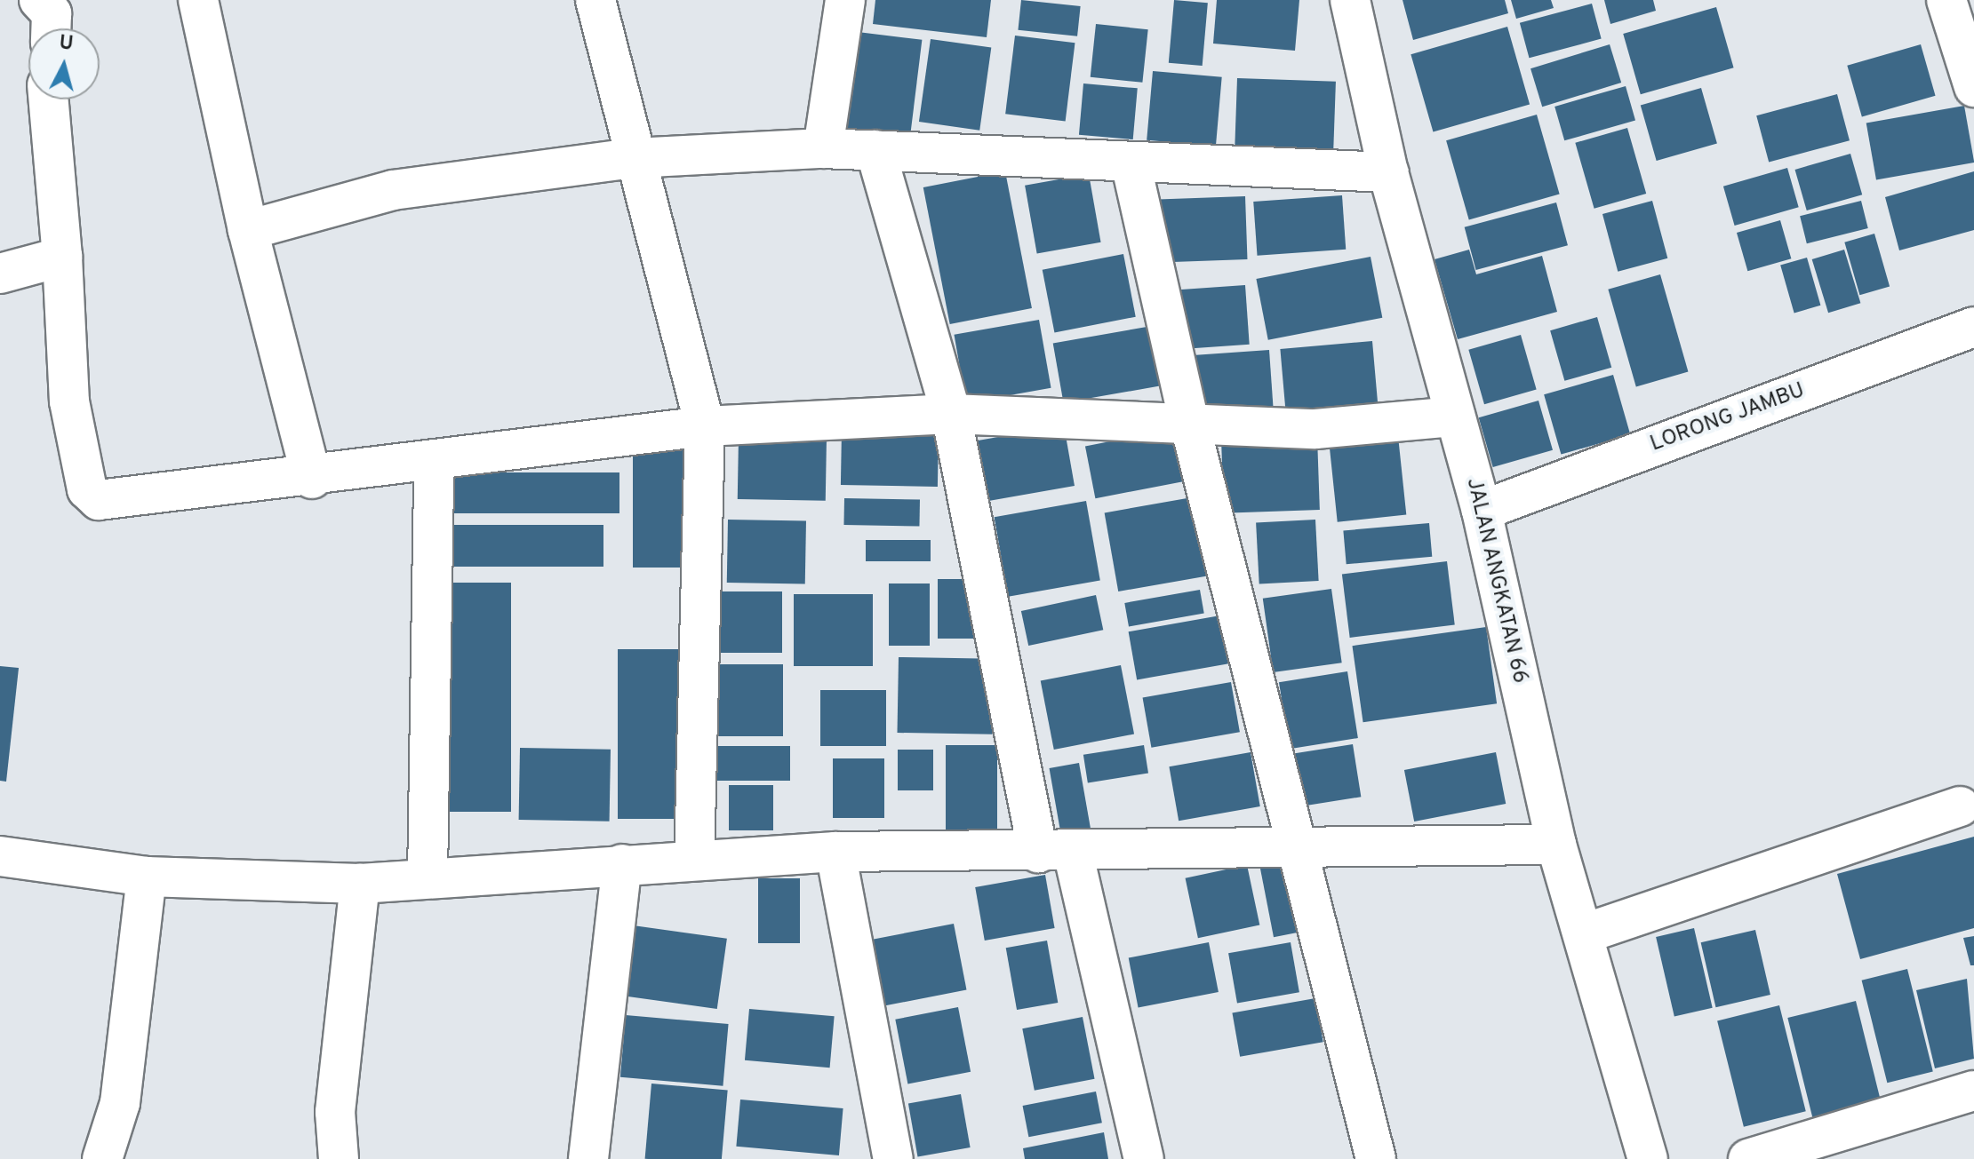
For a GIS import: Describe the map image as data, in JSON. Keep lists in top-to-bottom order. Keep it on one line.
{"streets":{"street":["LORONG JAMBU","JALAN ANGKATAN 66"]},"crossings":[["LORONG JAMBU","JALAN ANGKATAN 66"]],"north":"top"}
